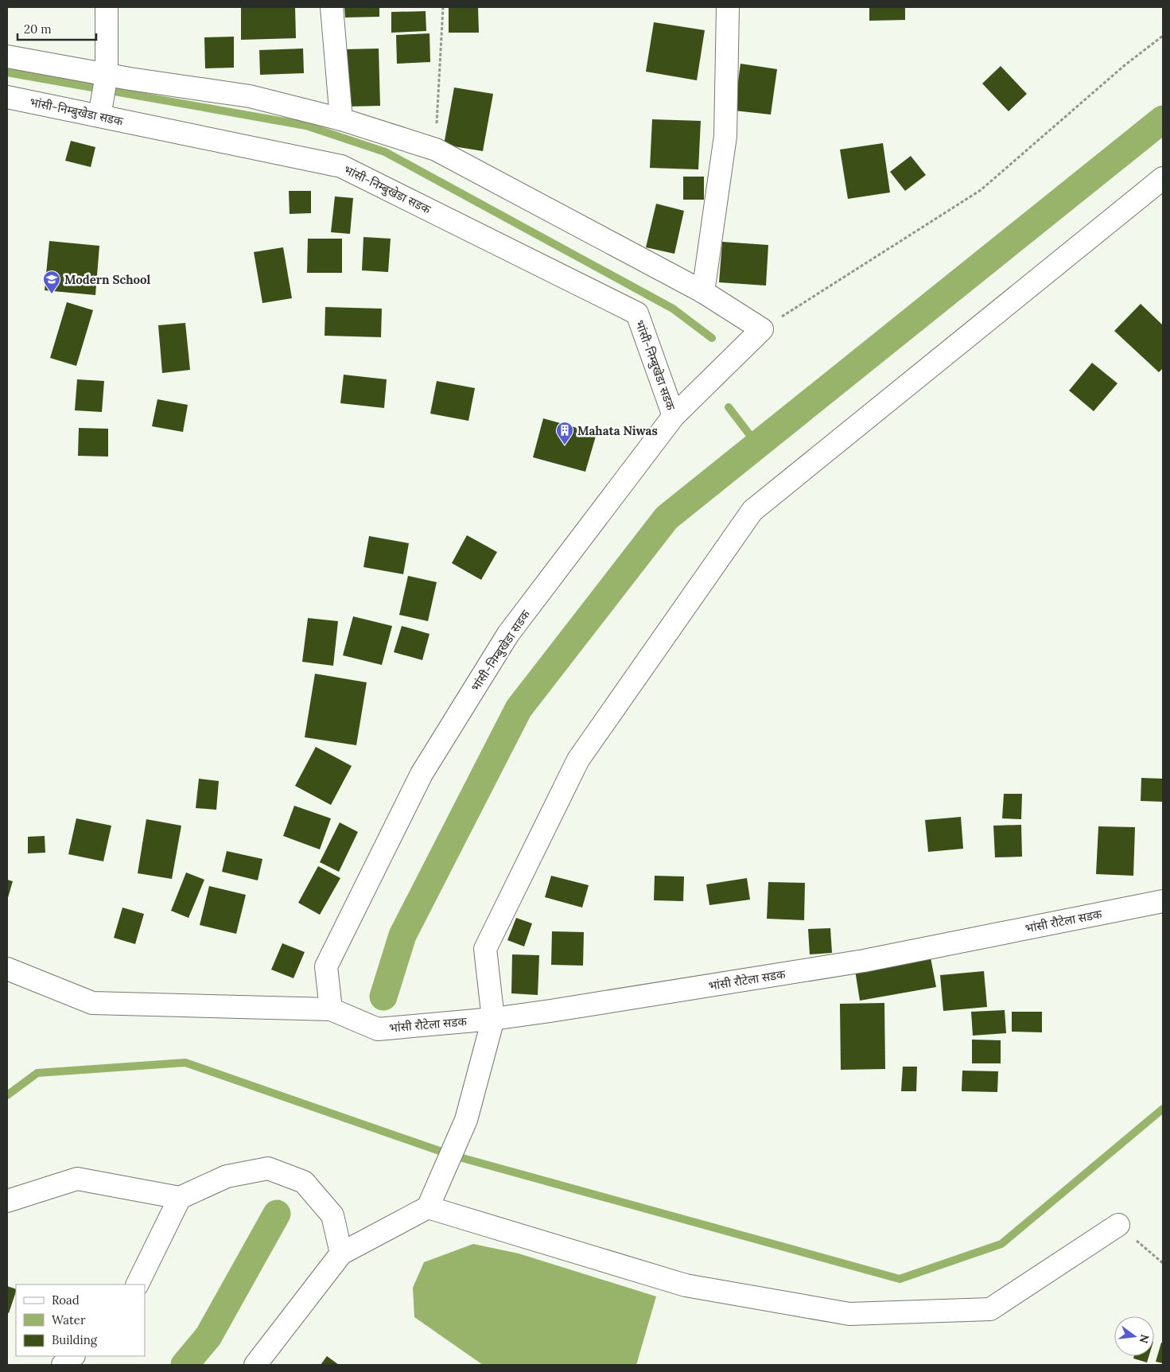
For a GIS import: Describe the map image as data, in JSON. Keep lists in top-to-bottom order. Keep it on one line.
{"streets":{"street":["भांसी-निम्बुखेडा सडक","भांसी रौटेला सडक"]},"crossings":[["भांसी-निम्बुखेडा सडक","भांसी रौटेला सडक"]],"places":{"school or university":["Modern School"],"building":["Mahata Niwas"]},"legend":["Road","Water","Building"],"scale_bar":"20 m","north":"right"}
